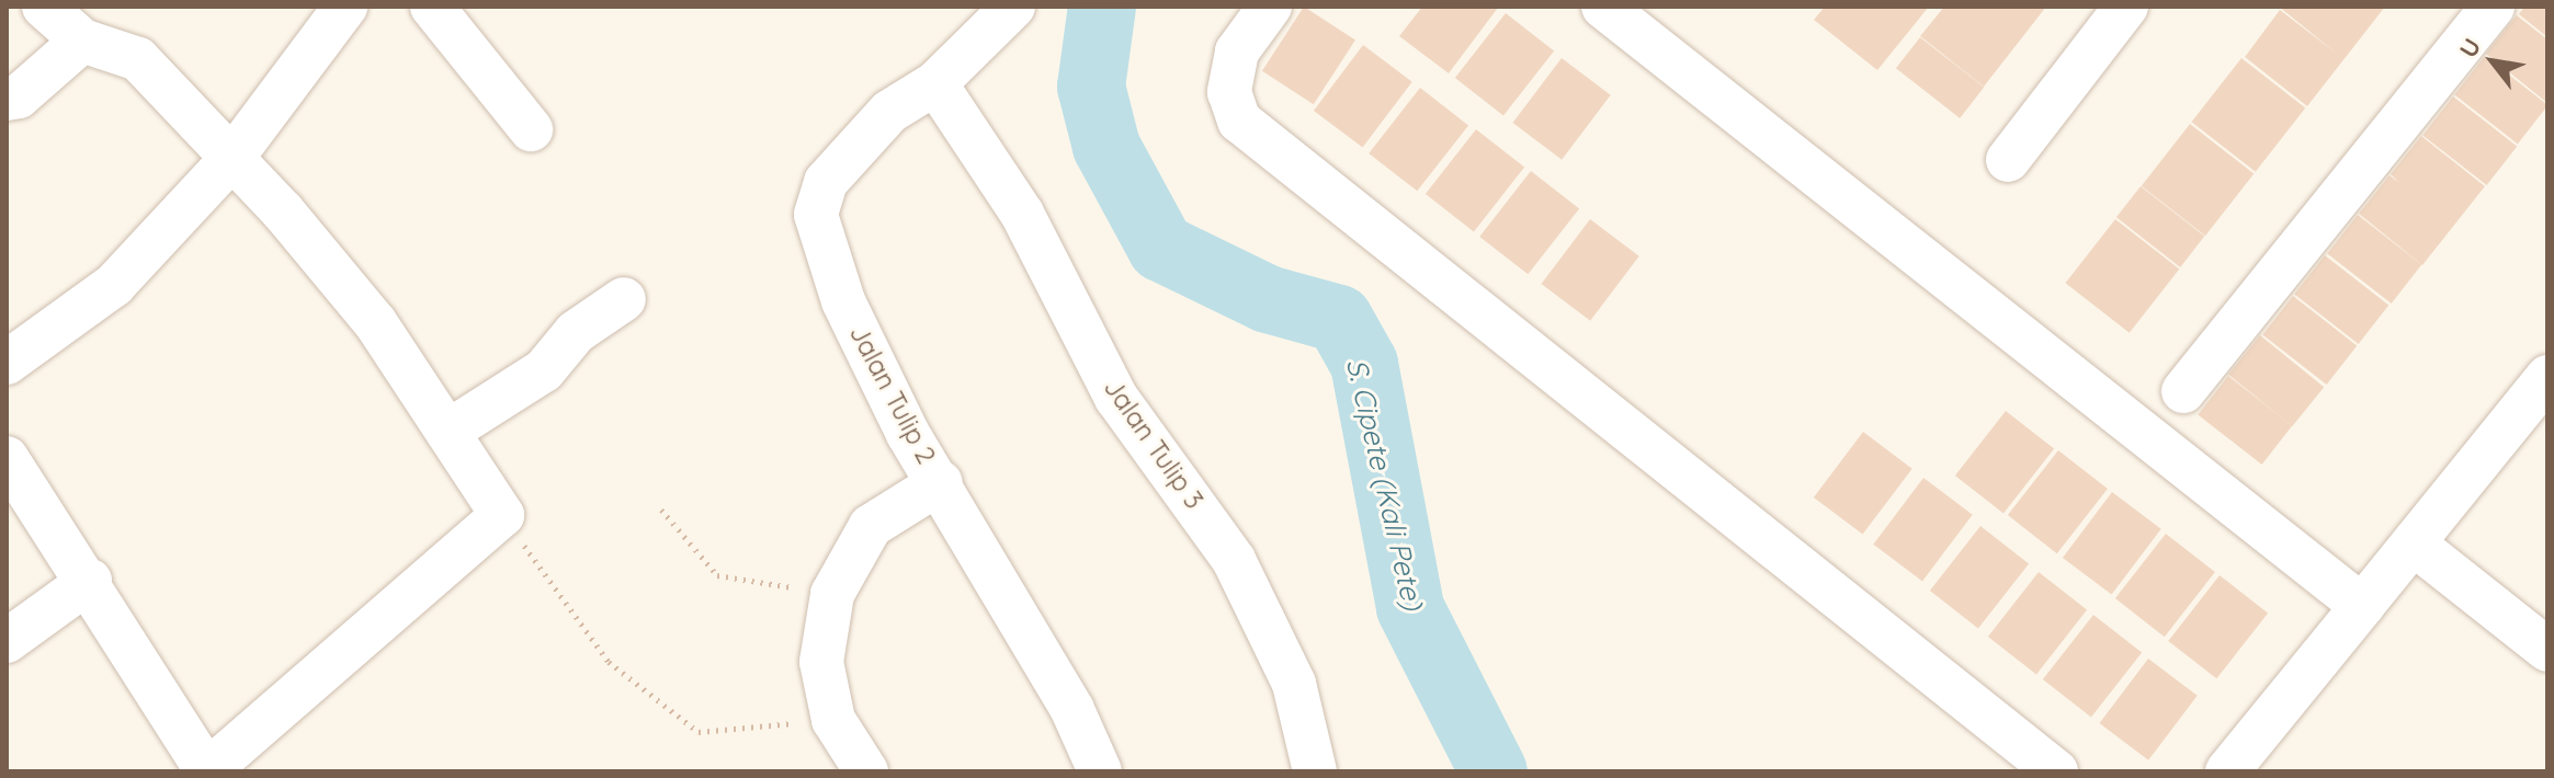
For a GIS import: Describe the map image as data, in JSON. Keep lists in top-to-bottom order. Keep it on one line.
{"streets":{"street":["Jalan Tulip 2","Jalan Tulip 3"]},"crossings":[["Jalan Tulip 2","Jalan Tulip 3"]],"water":["S. Cipete (Kali Pete)"],"north":"top left"}
